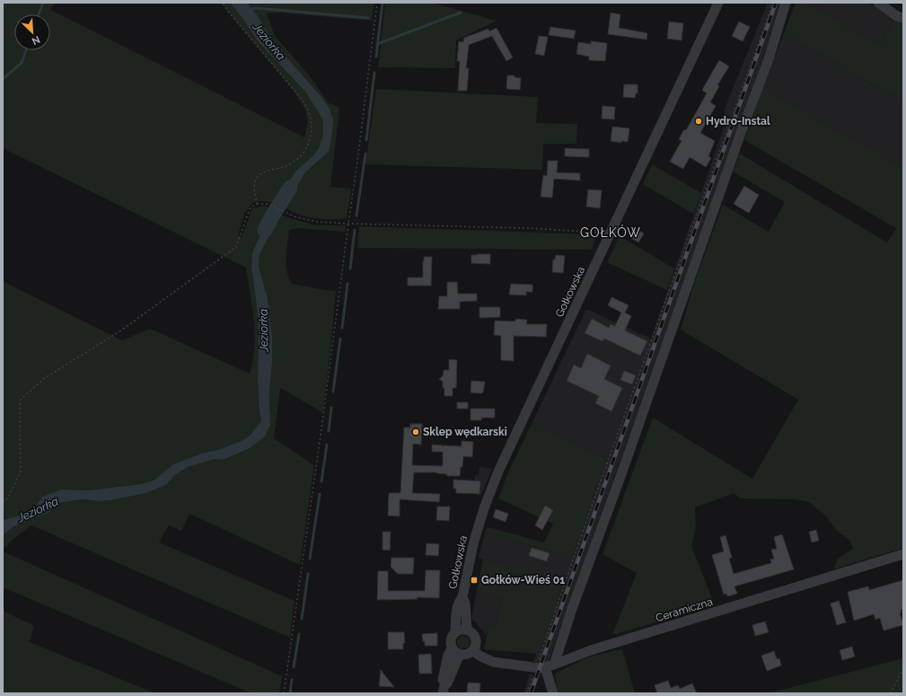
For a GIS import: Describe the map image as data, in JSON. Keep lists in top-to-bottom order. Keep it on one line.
{"streets":{"street":["Gołkowska","Ceramiczna"]},"crossings":[["Gołkowska","Ceramiczna"]],"districts":["GOŁKÓW"],"water":["Jeziorka"],"places":{"other":["Hydro-Instal","Sklep wędkarski"],"transit":["Gołków-Wieś 01"]},"north":"bottom right"}
